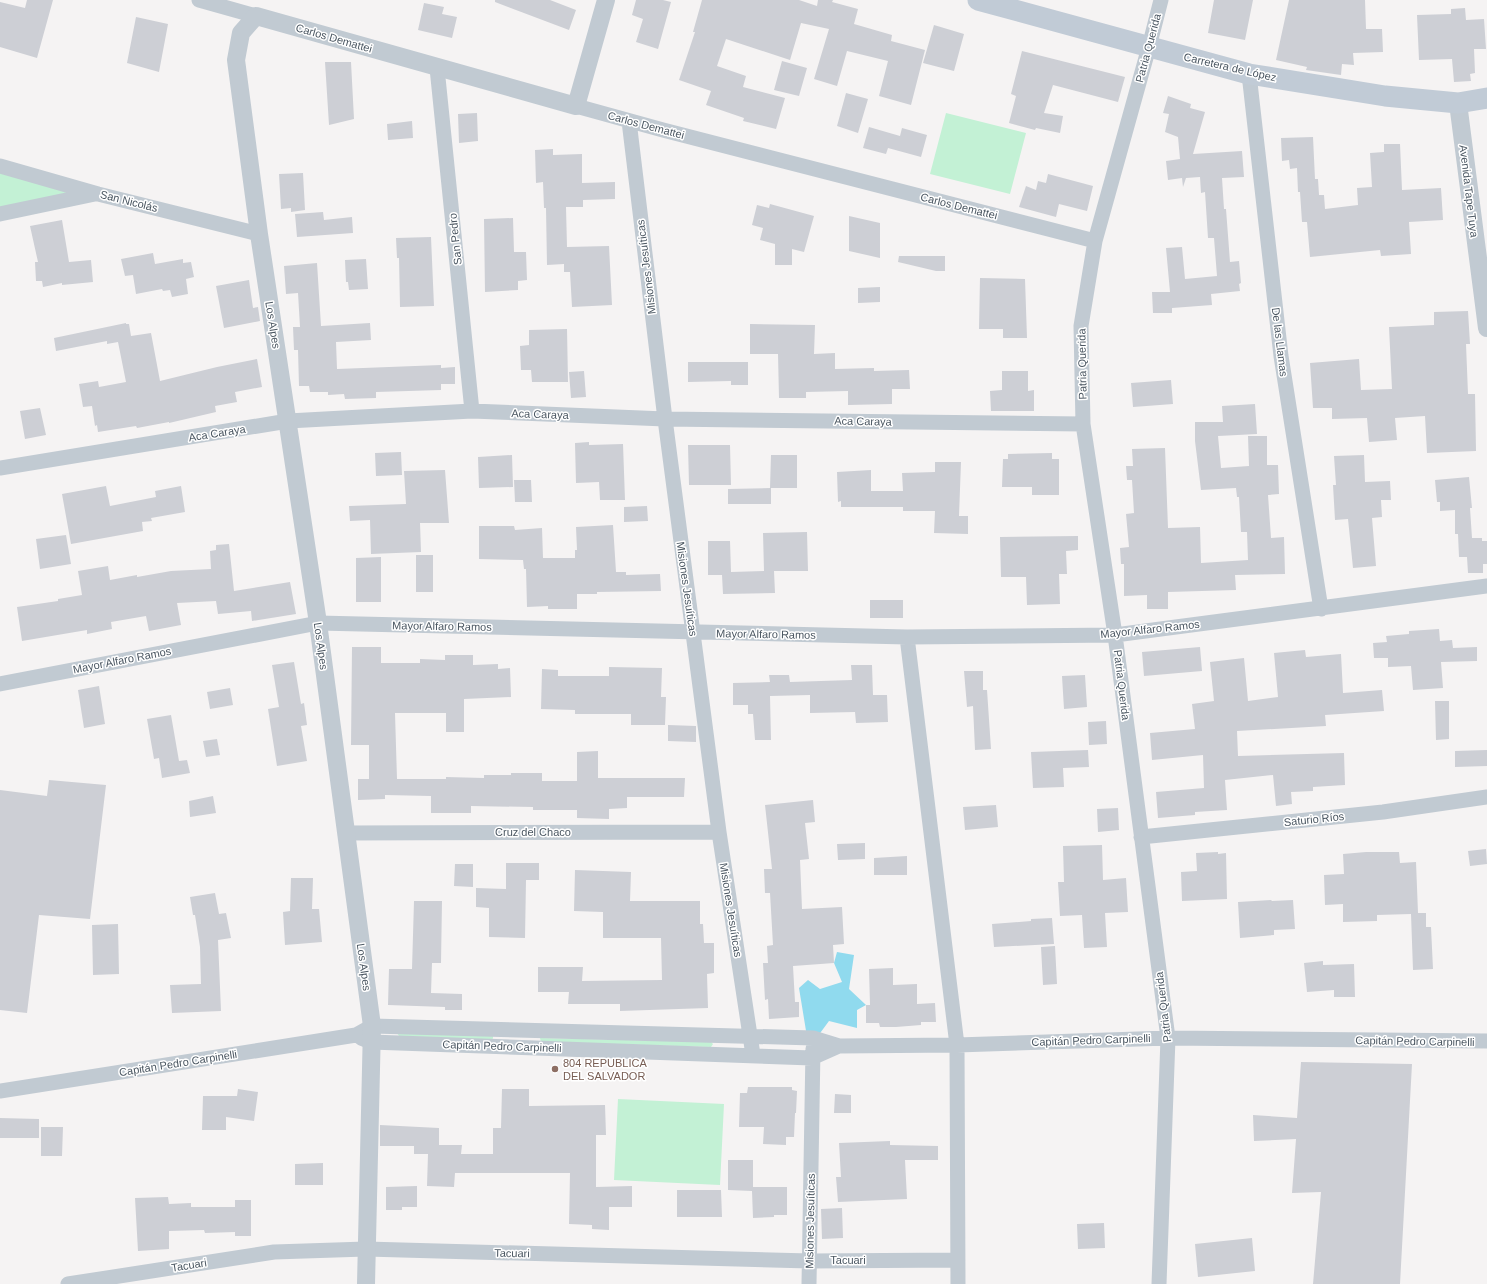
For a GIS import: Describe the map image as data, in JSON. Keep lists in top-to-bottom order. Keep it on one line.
{"streets":{"main road":["Carretera de López"],"street":["Carlos Demattei","Patria Querida","Avenida Tape Tuya","San Nicolás","San Pedro","Misiones Jesuíticas","Los Alpes","De las Llamas","Aca Caraya","Mayor Alfaro Ramos","Saturio Ríos","Cruz del Chaco","Capitán Pedro Carpinelli","Tacuari"]},"crossings":[["Carlos Demattei","Patria Querida"],["Carlos Demattei","San Pedro"],["Carlos Demattei","Misiones Jesuíticas"],["Carlos Demattei","Los Alpes"],["Patria Querida","Carretera de López"],["Patria Querida","Aca Caraya"],["Patria Querida","Mayor Alfaro Ramos"],["Patria Querida","Saturio Ríos"],["Patria Querida","Capitán Pedro Carpinelli"],["Carretera de López","Avenida Tape Tuya"],["Carretera de López","De las Llamas"],["San Nicolás","Los Alpes"],["San Pedro","Aca Caraya"],["Misiones Jesuíticas","Aca Caraya"],["Misiones Jesuíticas","Mayor Alfaro Ramos"],["Misiones Jesuíticas","Cruz del Chaco"],["Misiones Jesuíticas","Capitán Pedro Carpinelli"],["Misiones Jesuíticas","Tacuari"],["Los Alpes","Aca Caraya"],["Los Alpes","Mayor Alfaro Ramos"],["Los Alpes","Cruz del Chaco"],["Los Alpes","Capitán Pedro Carpinelli"],["Los Alpes","Tacuari"],["De las Llamas","Mayor Alfaro Ramos"]],"places":["804 REPUBLICA DEL SALVADOR"]}
